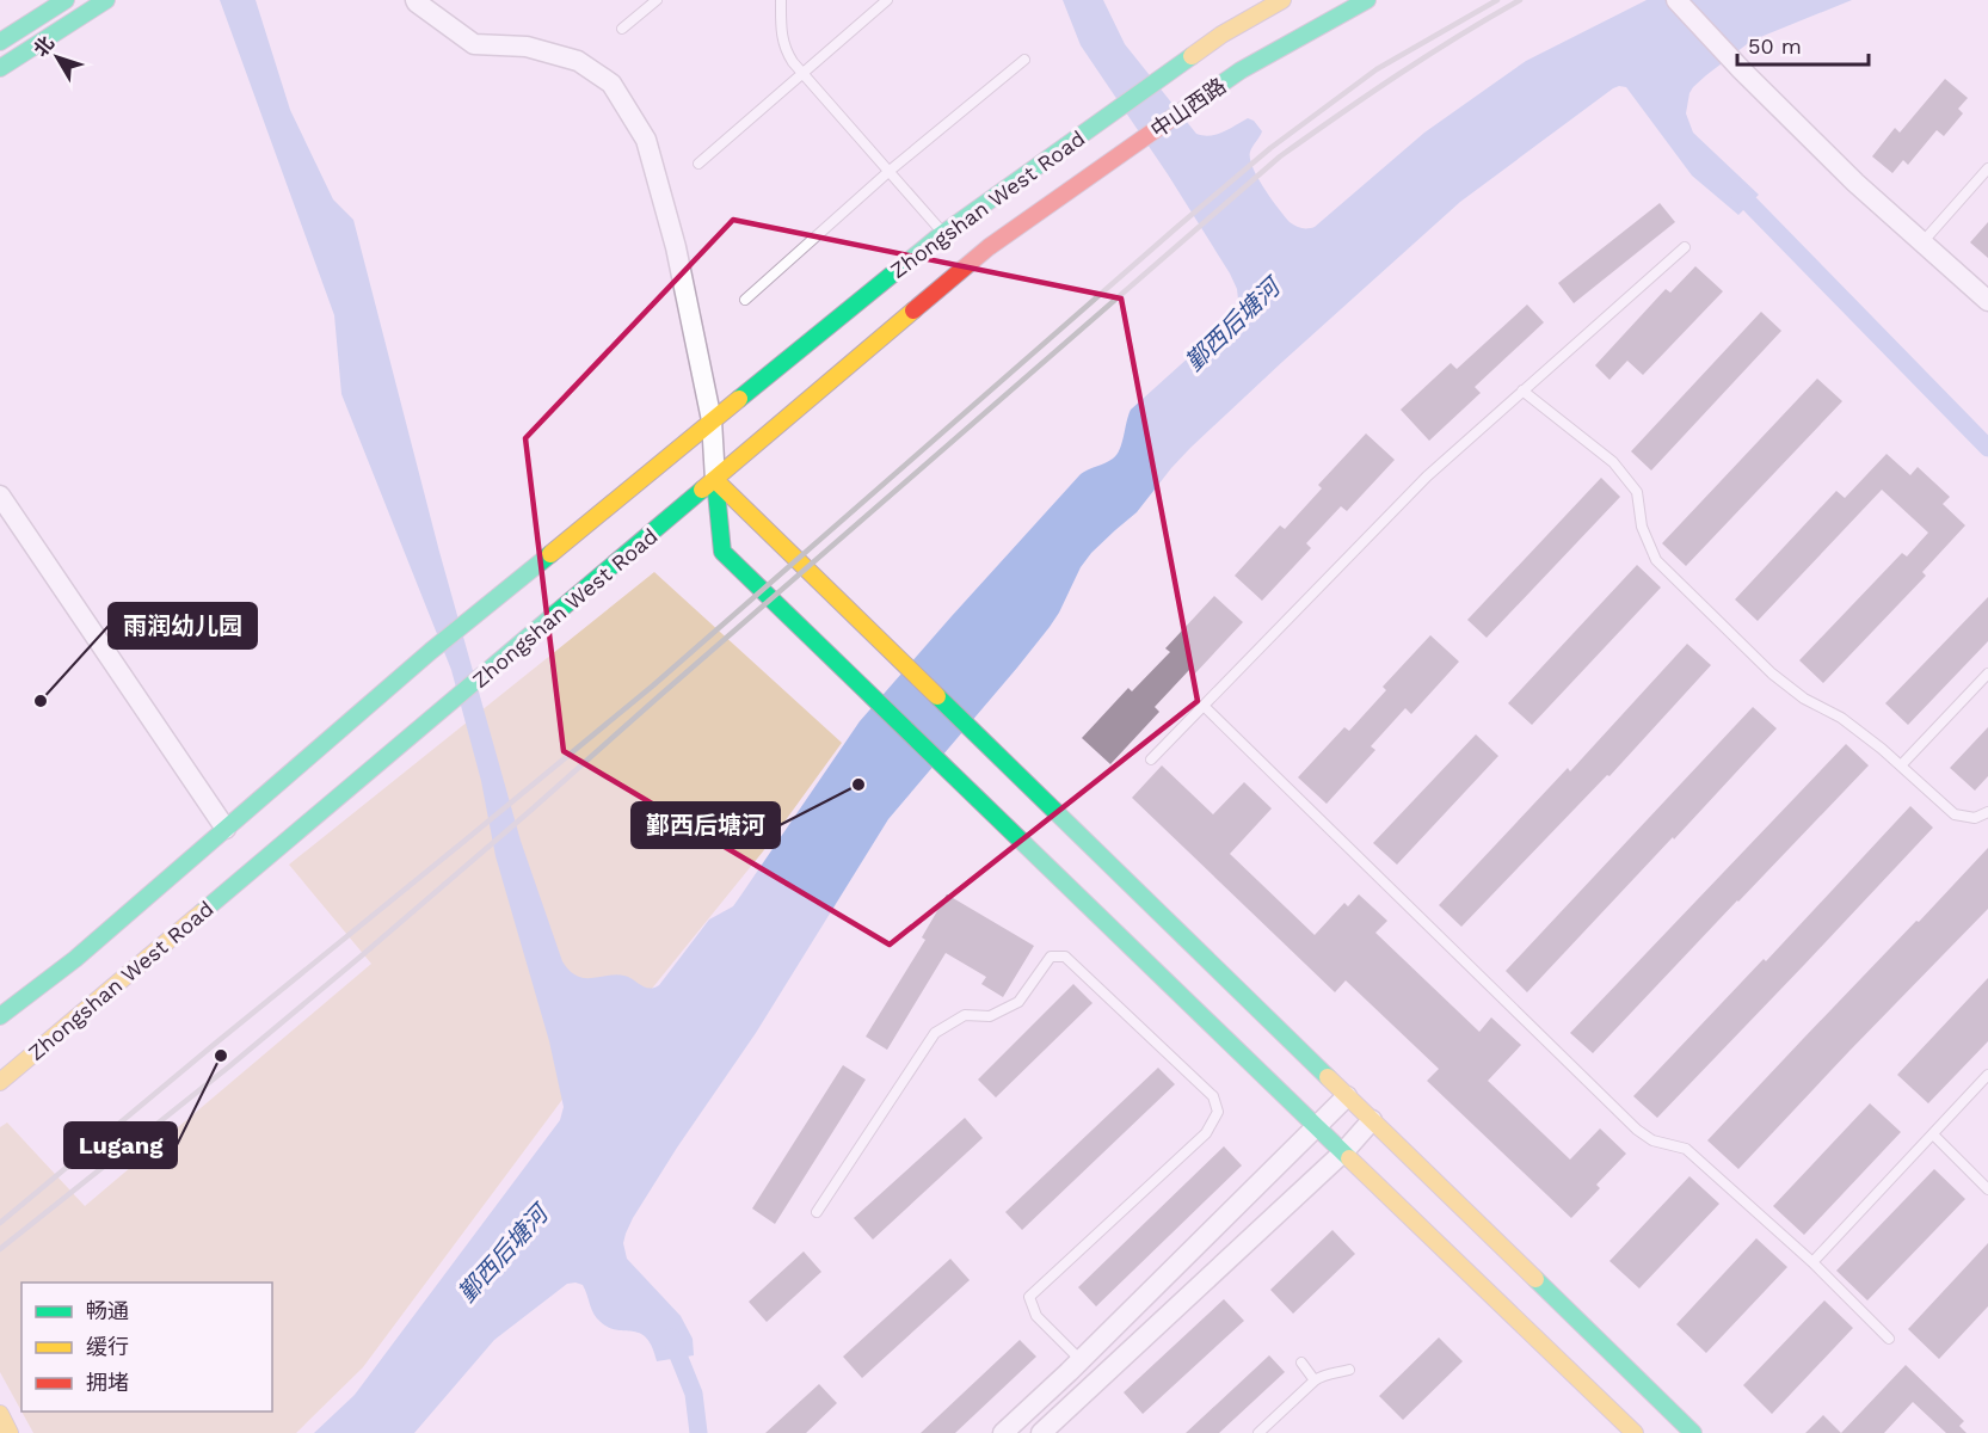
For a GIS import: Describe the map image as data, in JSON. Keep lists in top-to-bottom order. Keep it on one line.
{"streets":{"main road":["中山西路","Zhongshan West Road"]},"crossings":[["中山西路","Zhongshan West Road"]],"water":["鄞西后塘河"],"places":["雨润幼儿园","鄞西后塘河","Lugang"],"legend":["畅通","缓行","拥堵"],"scale_bar":"50 m","north":"top left"}
